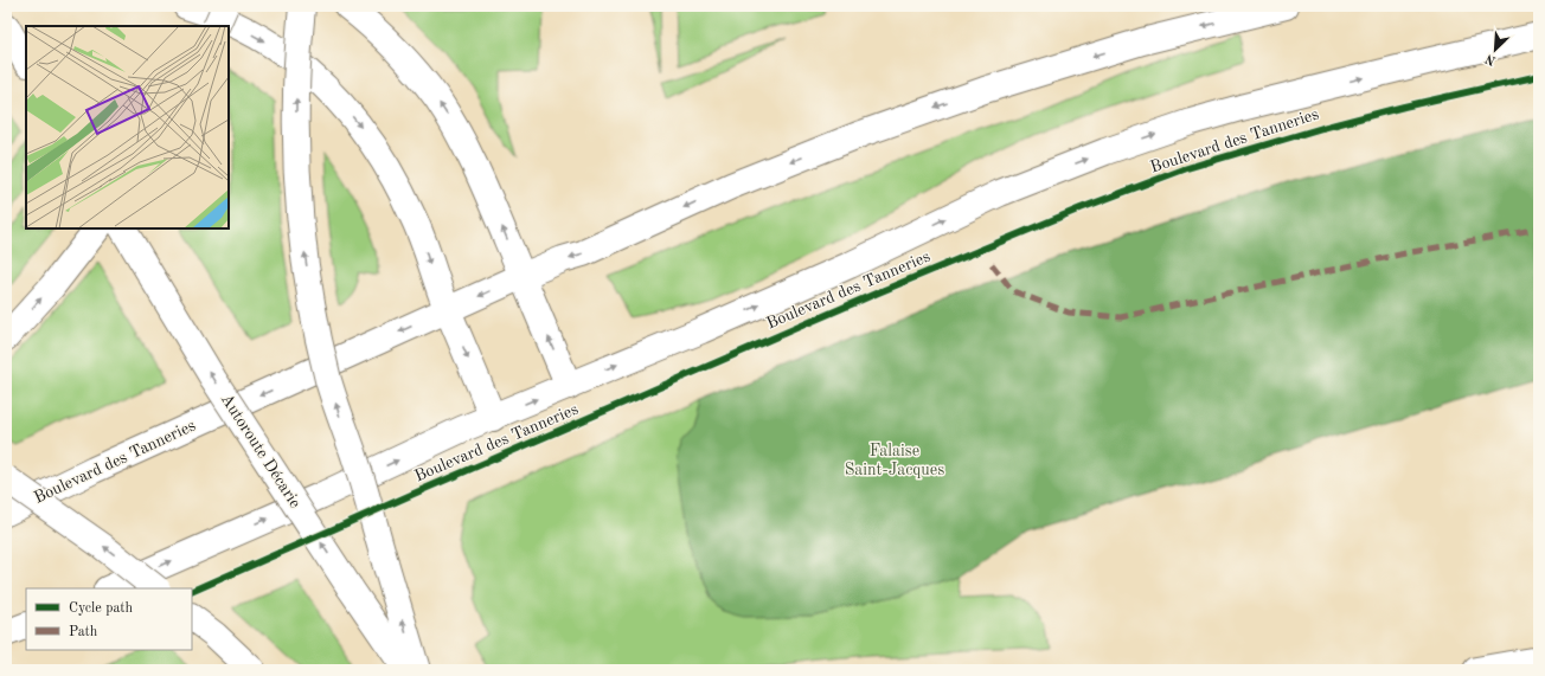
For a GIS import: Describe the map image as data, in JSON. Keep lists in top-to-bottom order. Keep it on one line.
{"streets":{"main road":["Boulevard des Tanneries","Autoroute Décarie"]},"parks":["Falaise Saint-Jacques"],"legend":["Cycle path","Path"],"north":"bottom left"}
